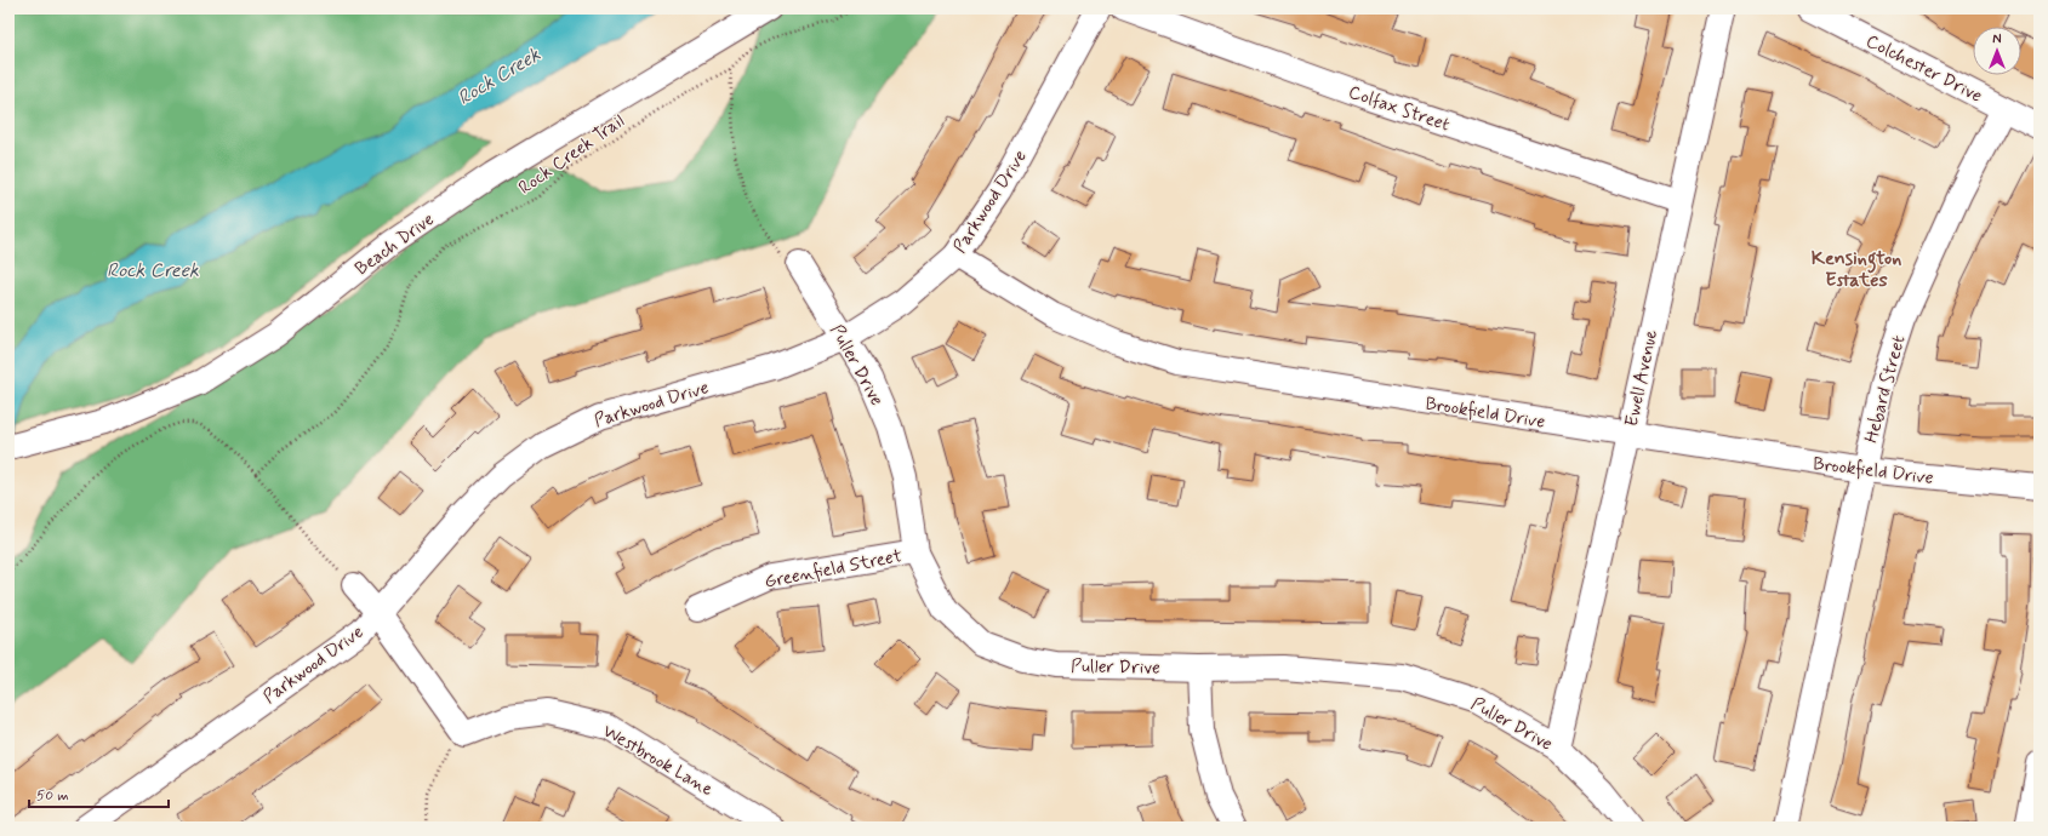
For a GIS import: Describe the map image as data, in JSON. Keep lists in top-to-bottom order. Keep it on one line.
{"streets":{"street":["Colchester Drive","Colfax Street","Parkwood Drive","Beach Drive","Puller Drive","Ewell Avenue","Hebard Street","Brookfield Drive","Greenfield Street","Westbrook Lane"],"path":["Rock Creek Trail"]},"crossings":[["Colchester Drive","Hebard Street"],["Colfax Street","Ewell Avenue"],["Parkwood Drive","Puller Drive"],["Parkwood Drive","Brookfield Drive"],["Puller Drive","Ewell Avenue"],["Puller Drive","Greenfield Street"],["Ewell Avenue","Brookfield Drive"],["Hebard Street","Brookfield Drive"]],"districts":["Kensington Estates"],"water":["Rock Creek"],"scale_bar":"50 m","north":"top"}
